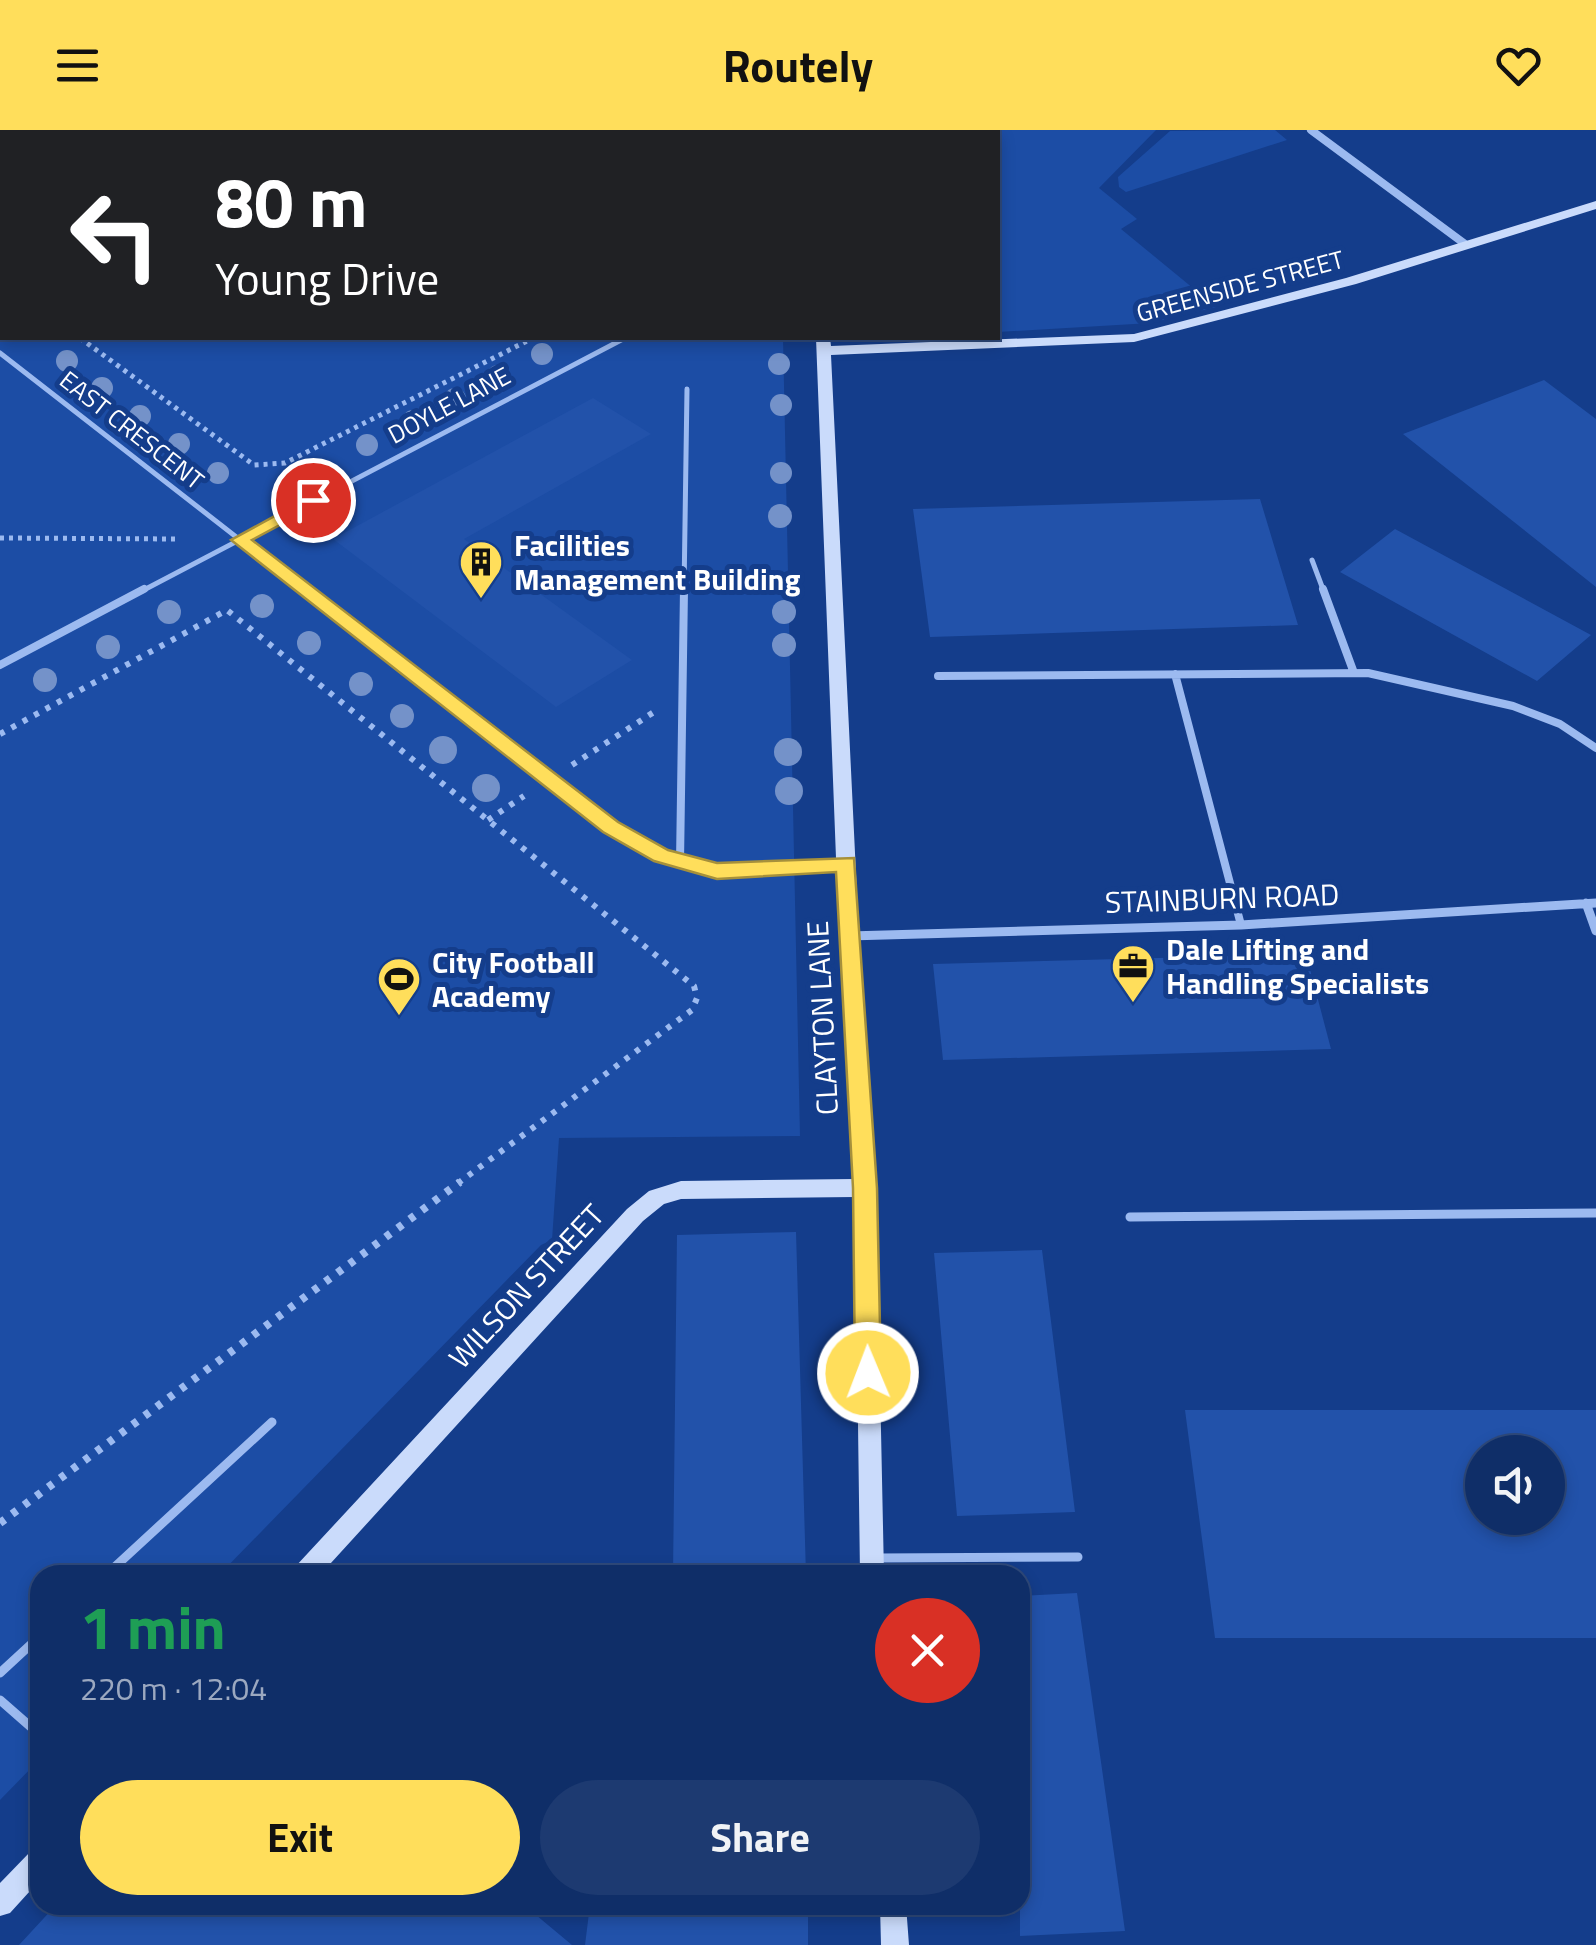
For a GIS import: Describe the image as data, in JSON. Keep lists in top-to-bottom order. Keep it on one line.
{"streets":{"street":["GREENSIDE STREET","STAINBURN ROAD","CLAYTON LANE","WILSON STREET"],"lane":["DOYLE LANE","EAST CRESCENT"]},"crossings":[["GREENSIDE STREET","CLAYTON LANE"],["DOYLE LANE","EAST CRESCENT"],["EAST CRESCENT","CLAYTON LANE"],["STAINBURN ROAD","CLAYTON LANE"],["CLAYTON LANE","WILSON STREET"]],"places":{"building":["Facilities Management Building"],"office":["Dale Lifting and Handling Specialists"],"sports":["City Football Academy"]},"page":{"header":"Routely","turn":["80 m","Young Drive"],"heading":["1 min","220 m · 12:04"],"buttons":["Exit","Share"]}}
